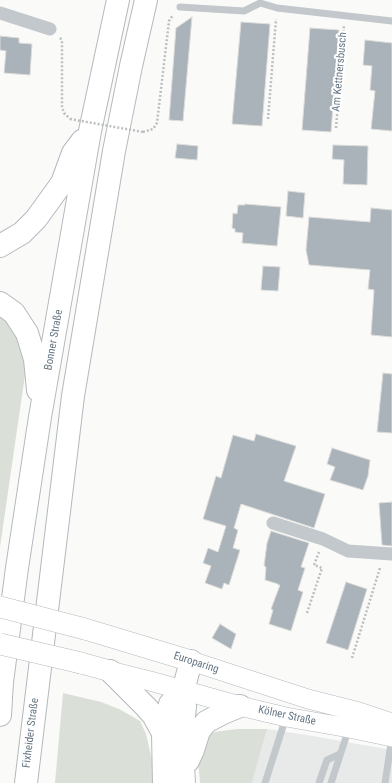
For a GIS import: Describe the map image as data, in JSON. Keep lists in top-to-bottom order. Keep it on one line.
{"streets":{"highway":["Bonner Straße","Fixheider Straße"],"main road":["Europaring","Kölner Straße"],"lane":["Am Kettnersbusch"]}}
